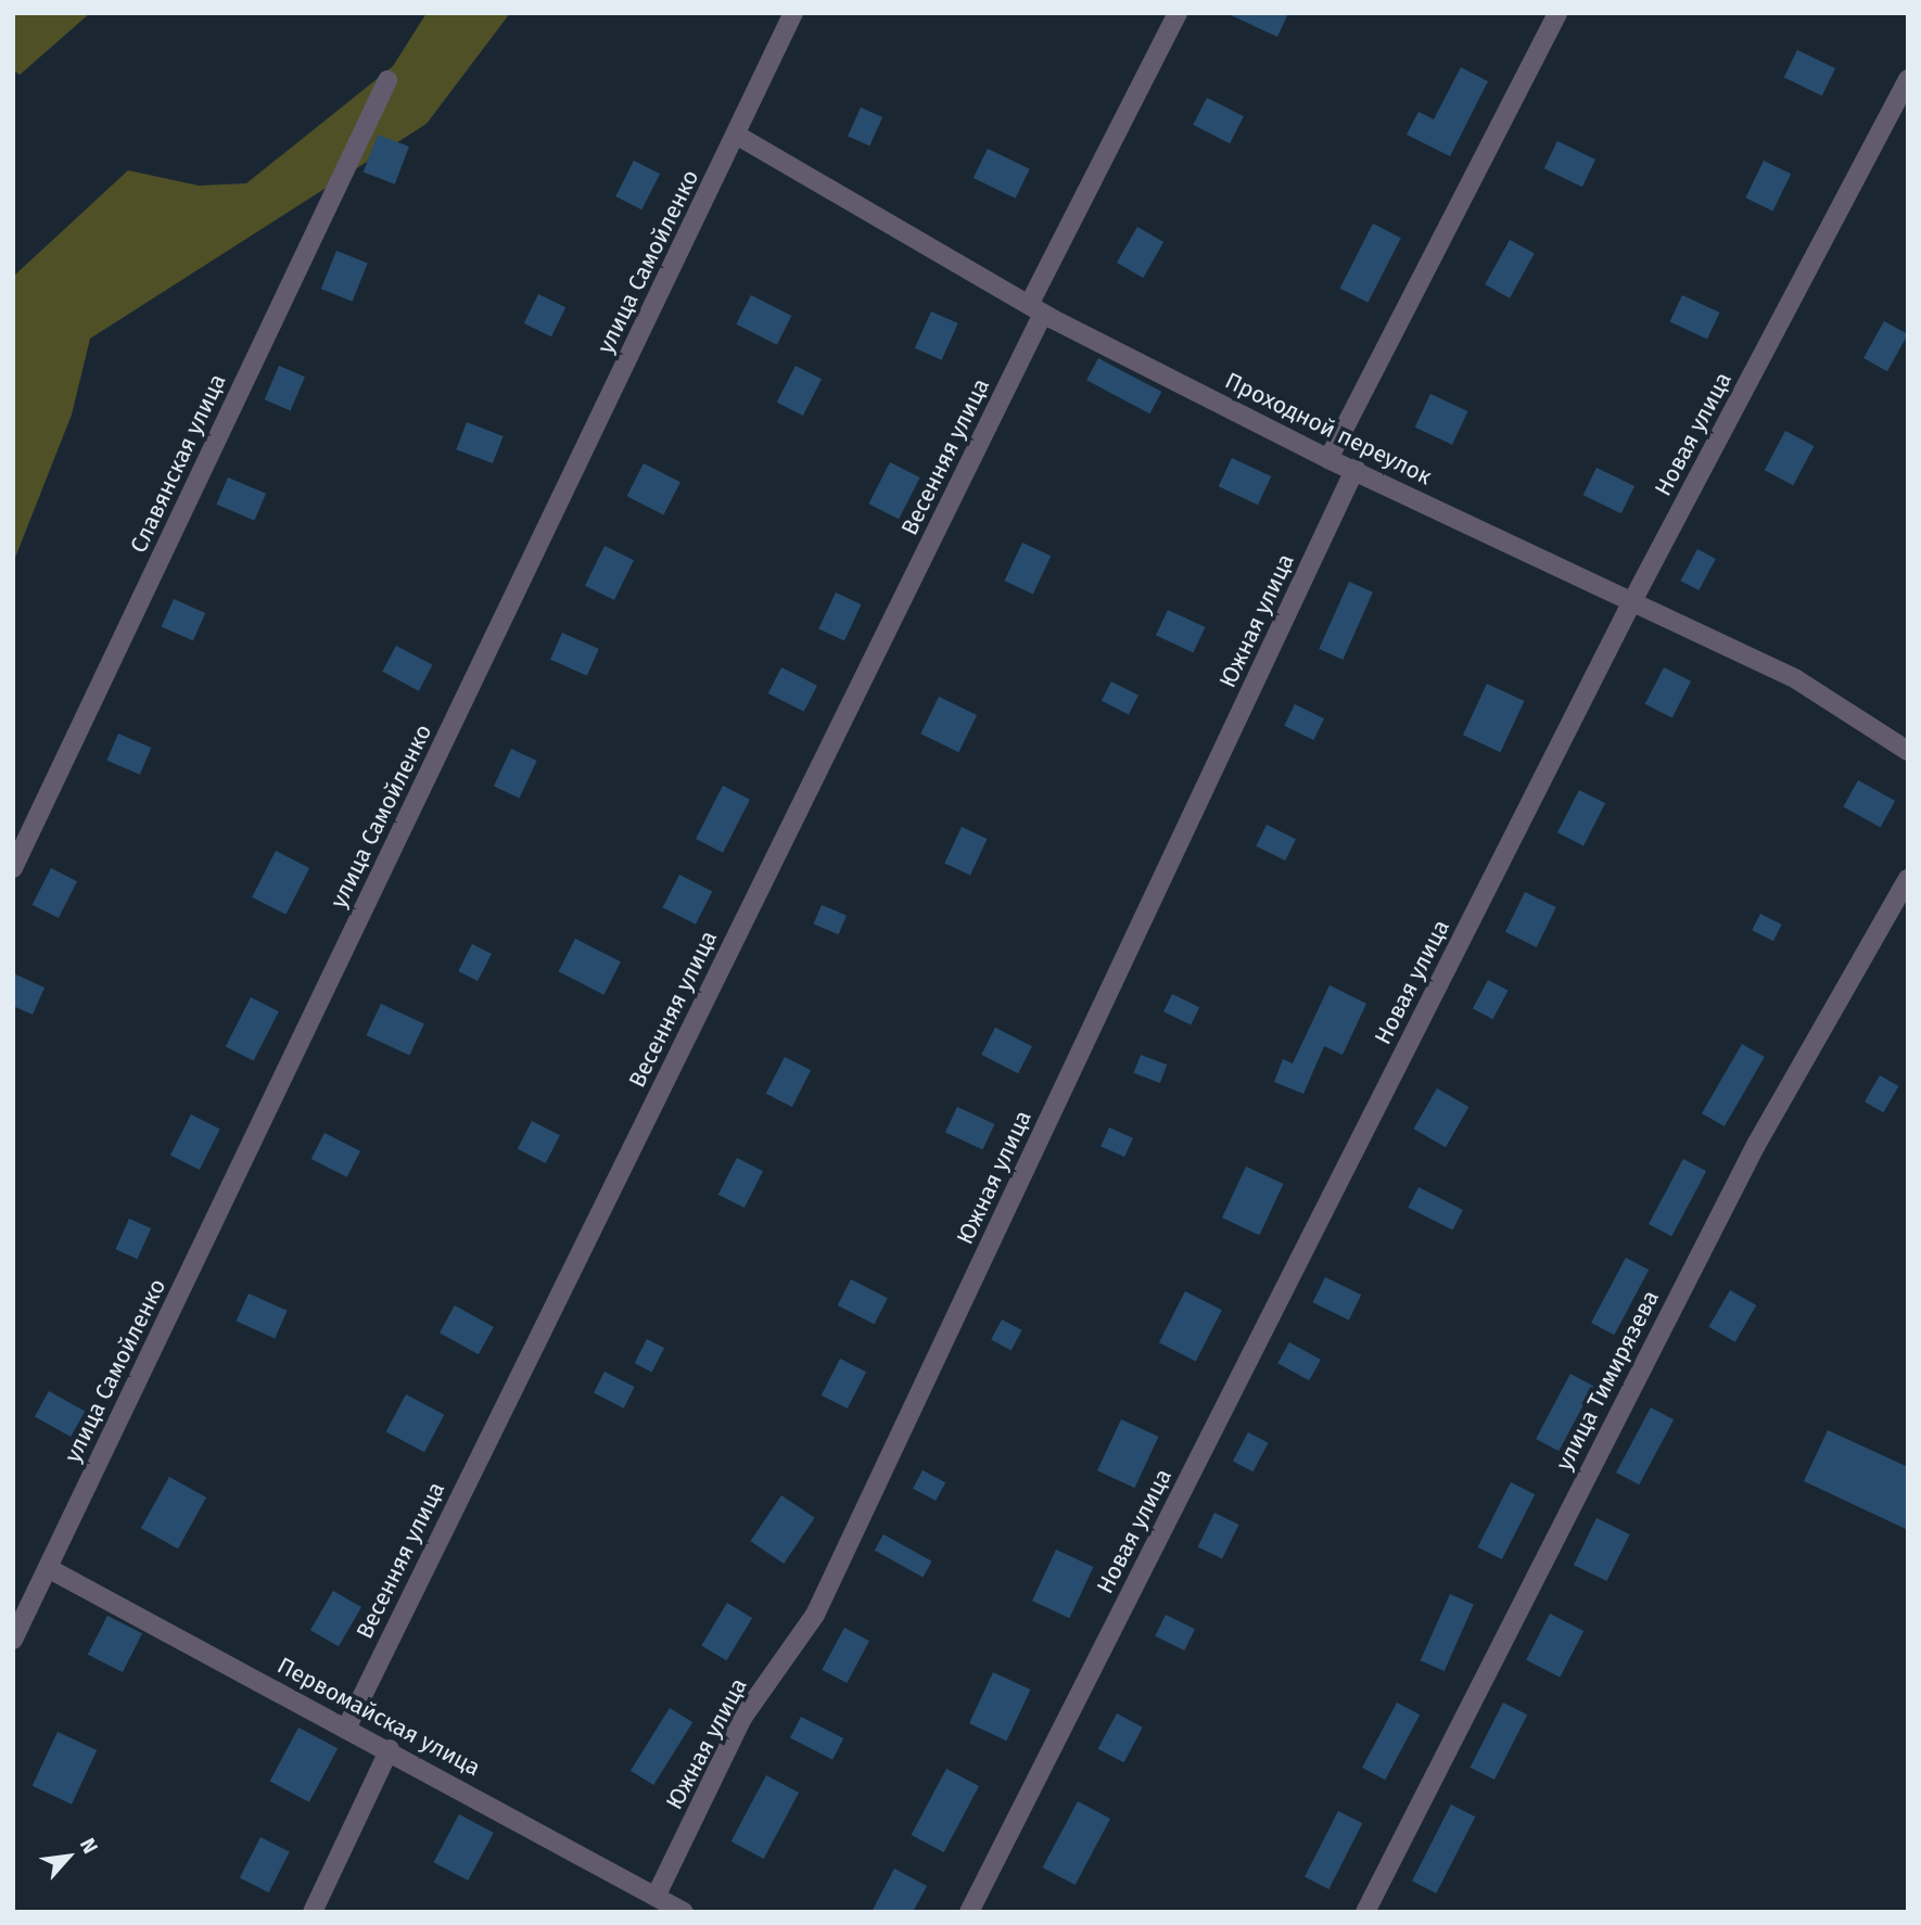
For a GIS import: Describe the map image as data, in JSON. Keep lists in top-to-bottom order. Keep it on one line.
{"streets":{"street":["улица Самойленко","Проходной переулок","Новая улица","Весенняя улица","Славянская улица","Южная улица","улица Тимирязева","Первомайская улица"]},"crossings":[["улица Самойленко","Проходной переулок"],["улица Самойленко","Первомайская улица"],["Проходной переулок","Новая улица"],["Проходной переулок","Весенняя улица"],["Проходной переулок","Южная улица"],["Весенняя улица","Первомайская улица"],["Южная улица","Первомайская улица"]],"north":"top right"}
